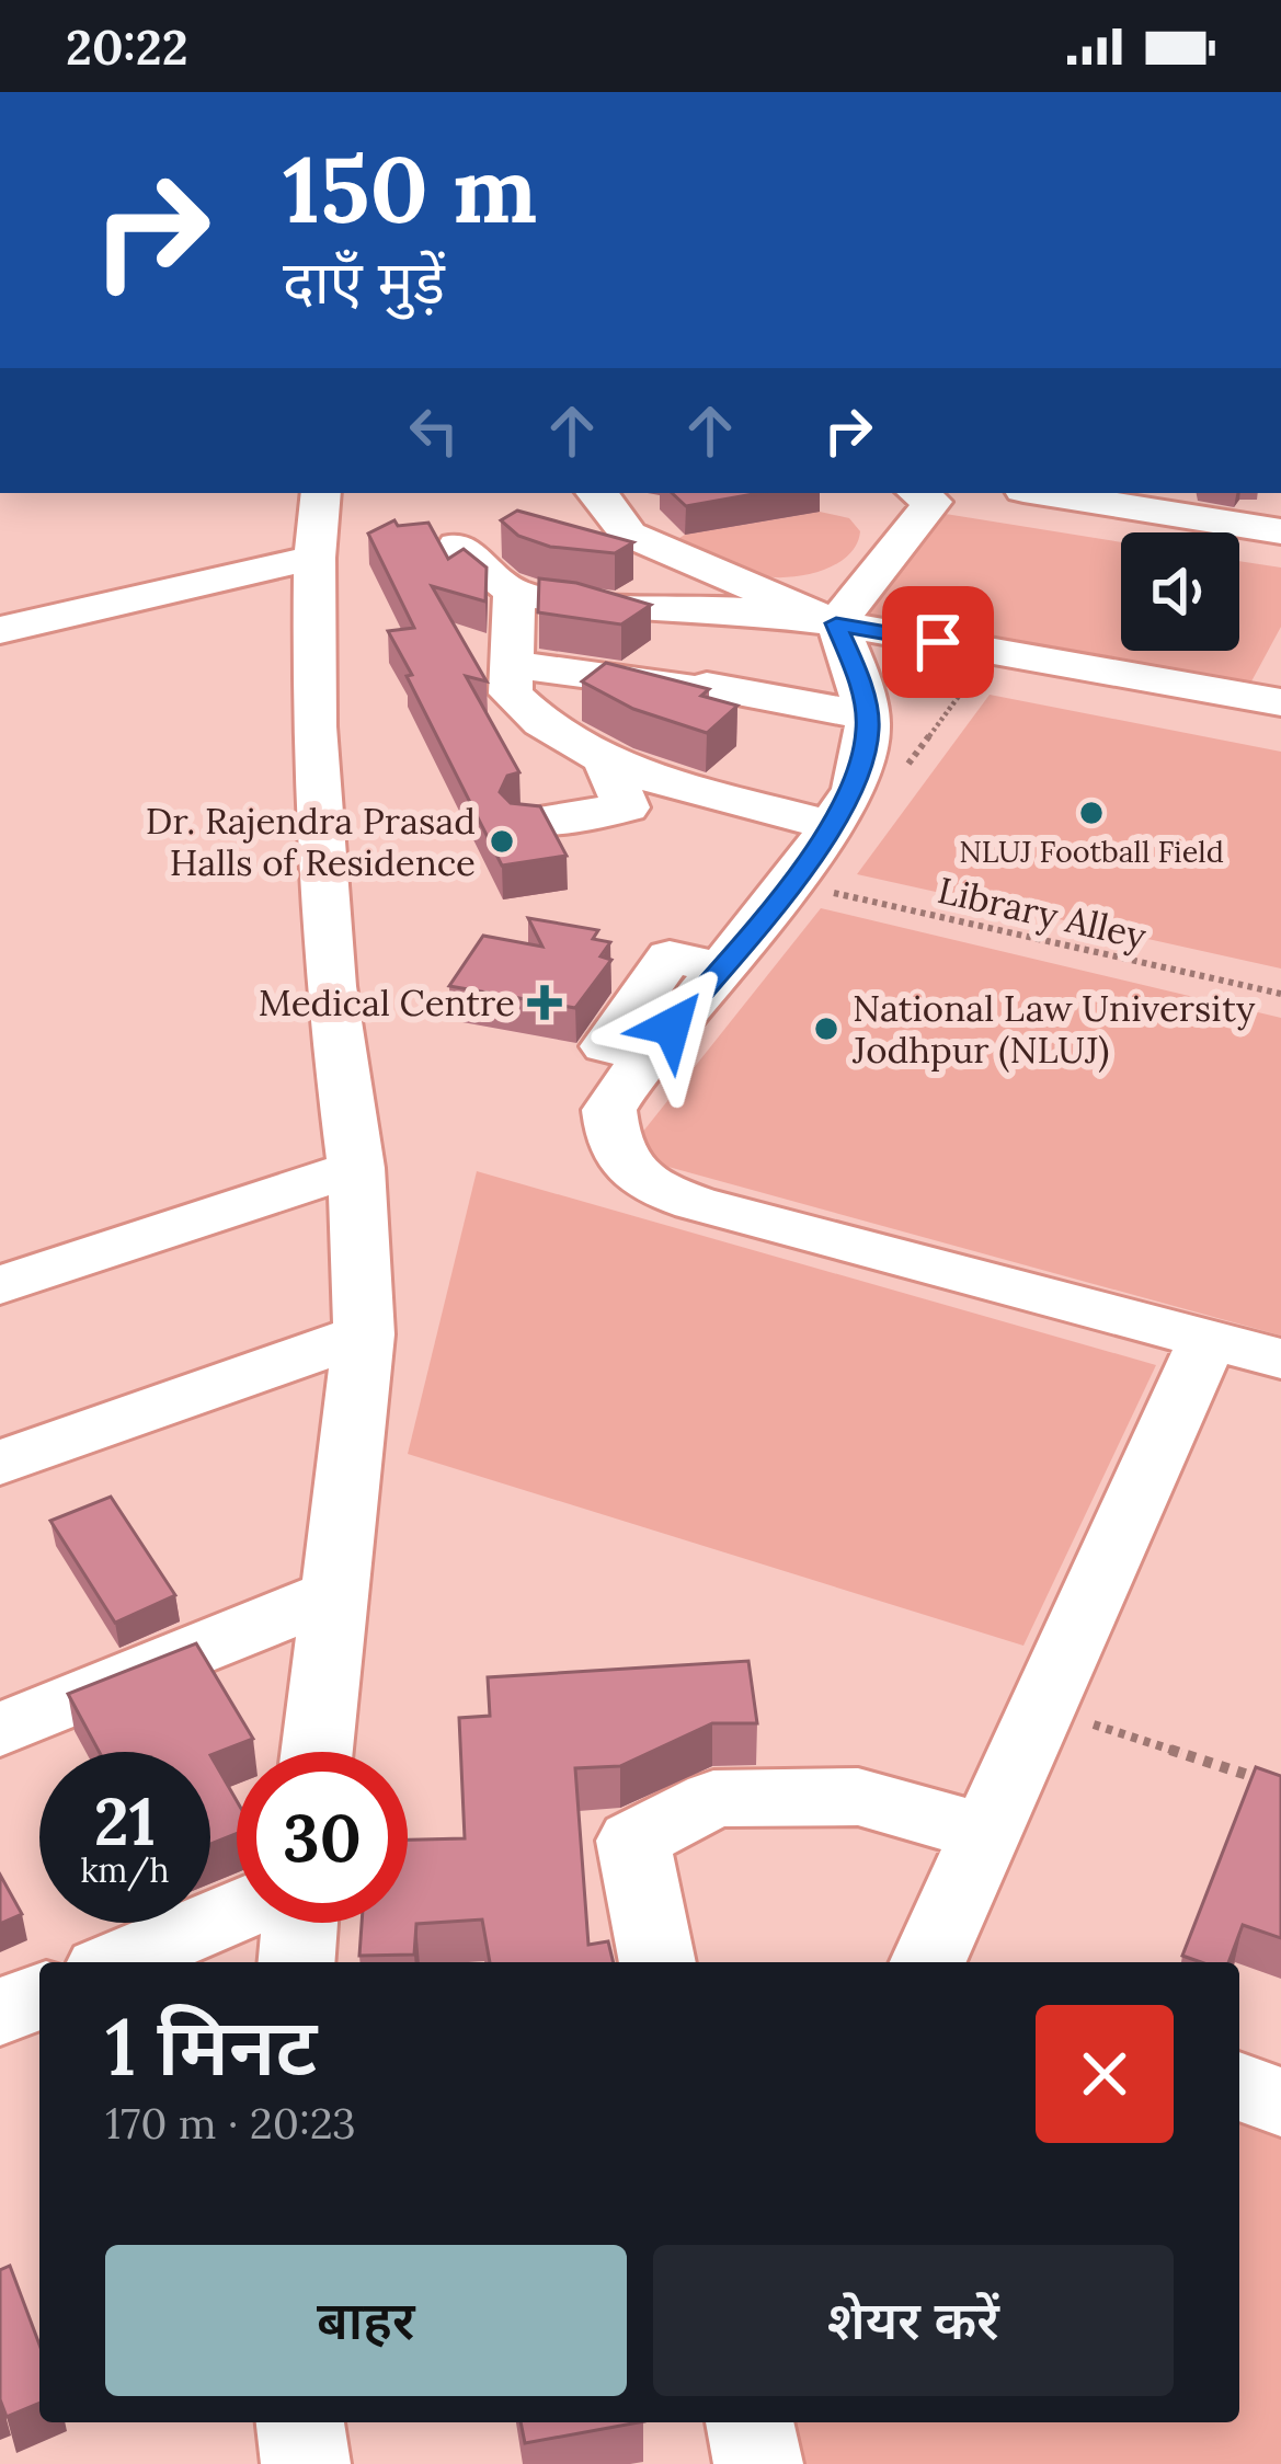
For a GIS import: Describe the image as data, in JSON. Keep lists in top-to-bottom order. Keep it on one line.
{"streets":{"path":["Library Alley"]},"places":{"other":["NLUJ Football Field","Dr. Rajendra Prasad Halls of Residence","National Law University Jodhpur (NLUJ)"],"health":["Medical Centre"]},"page":{"status":"20:22","turn":["150 m","दाएँ मुड़ें"],"speed":"21 km/h","limit":"30","heading":["1 मिनट","170 m · 20:23"],"buttons":["बाहर","शेयर करें"]}}
